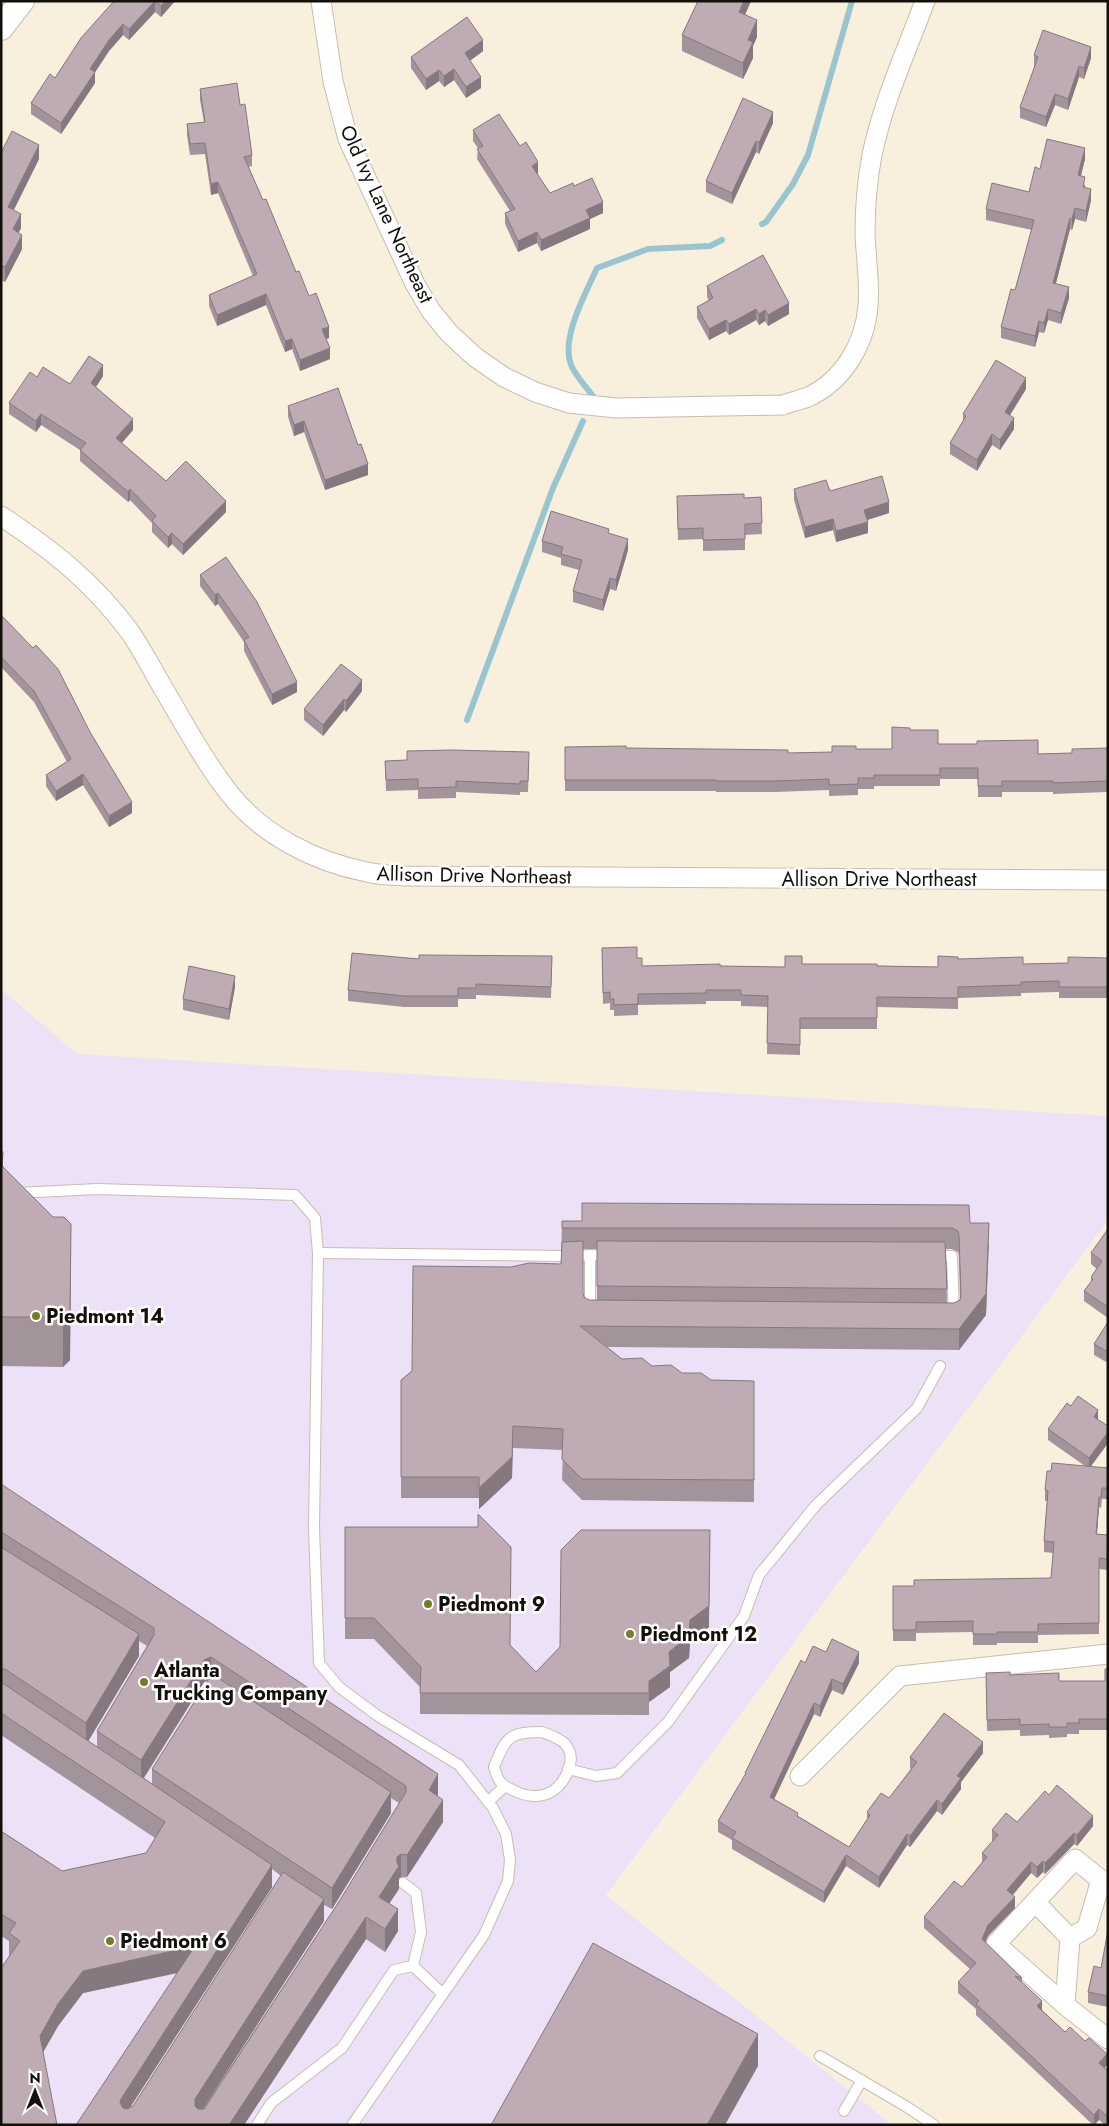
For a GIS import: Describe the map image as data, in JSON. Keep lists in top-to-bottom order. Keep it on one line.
{"streets":{"street":["Old Ivy Lane Northeast","Allison Drive Northeast"]},"places":["Piedmont 14","Piedmont 9","Piedmont 12","Atlanta Trucking Company","Piedmont 6"],"north":"top"}
